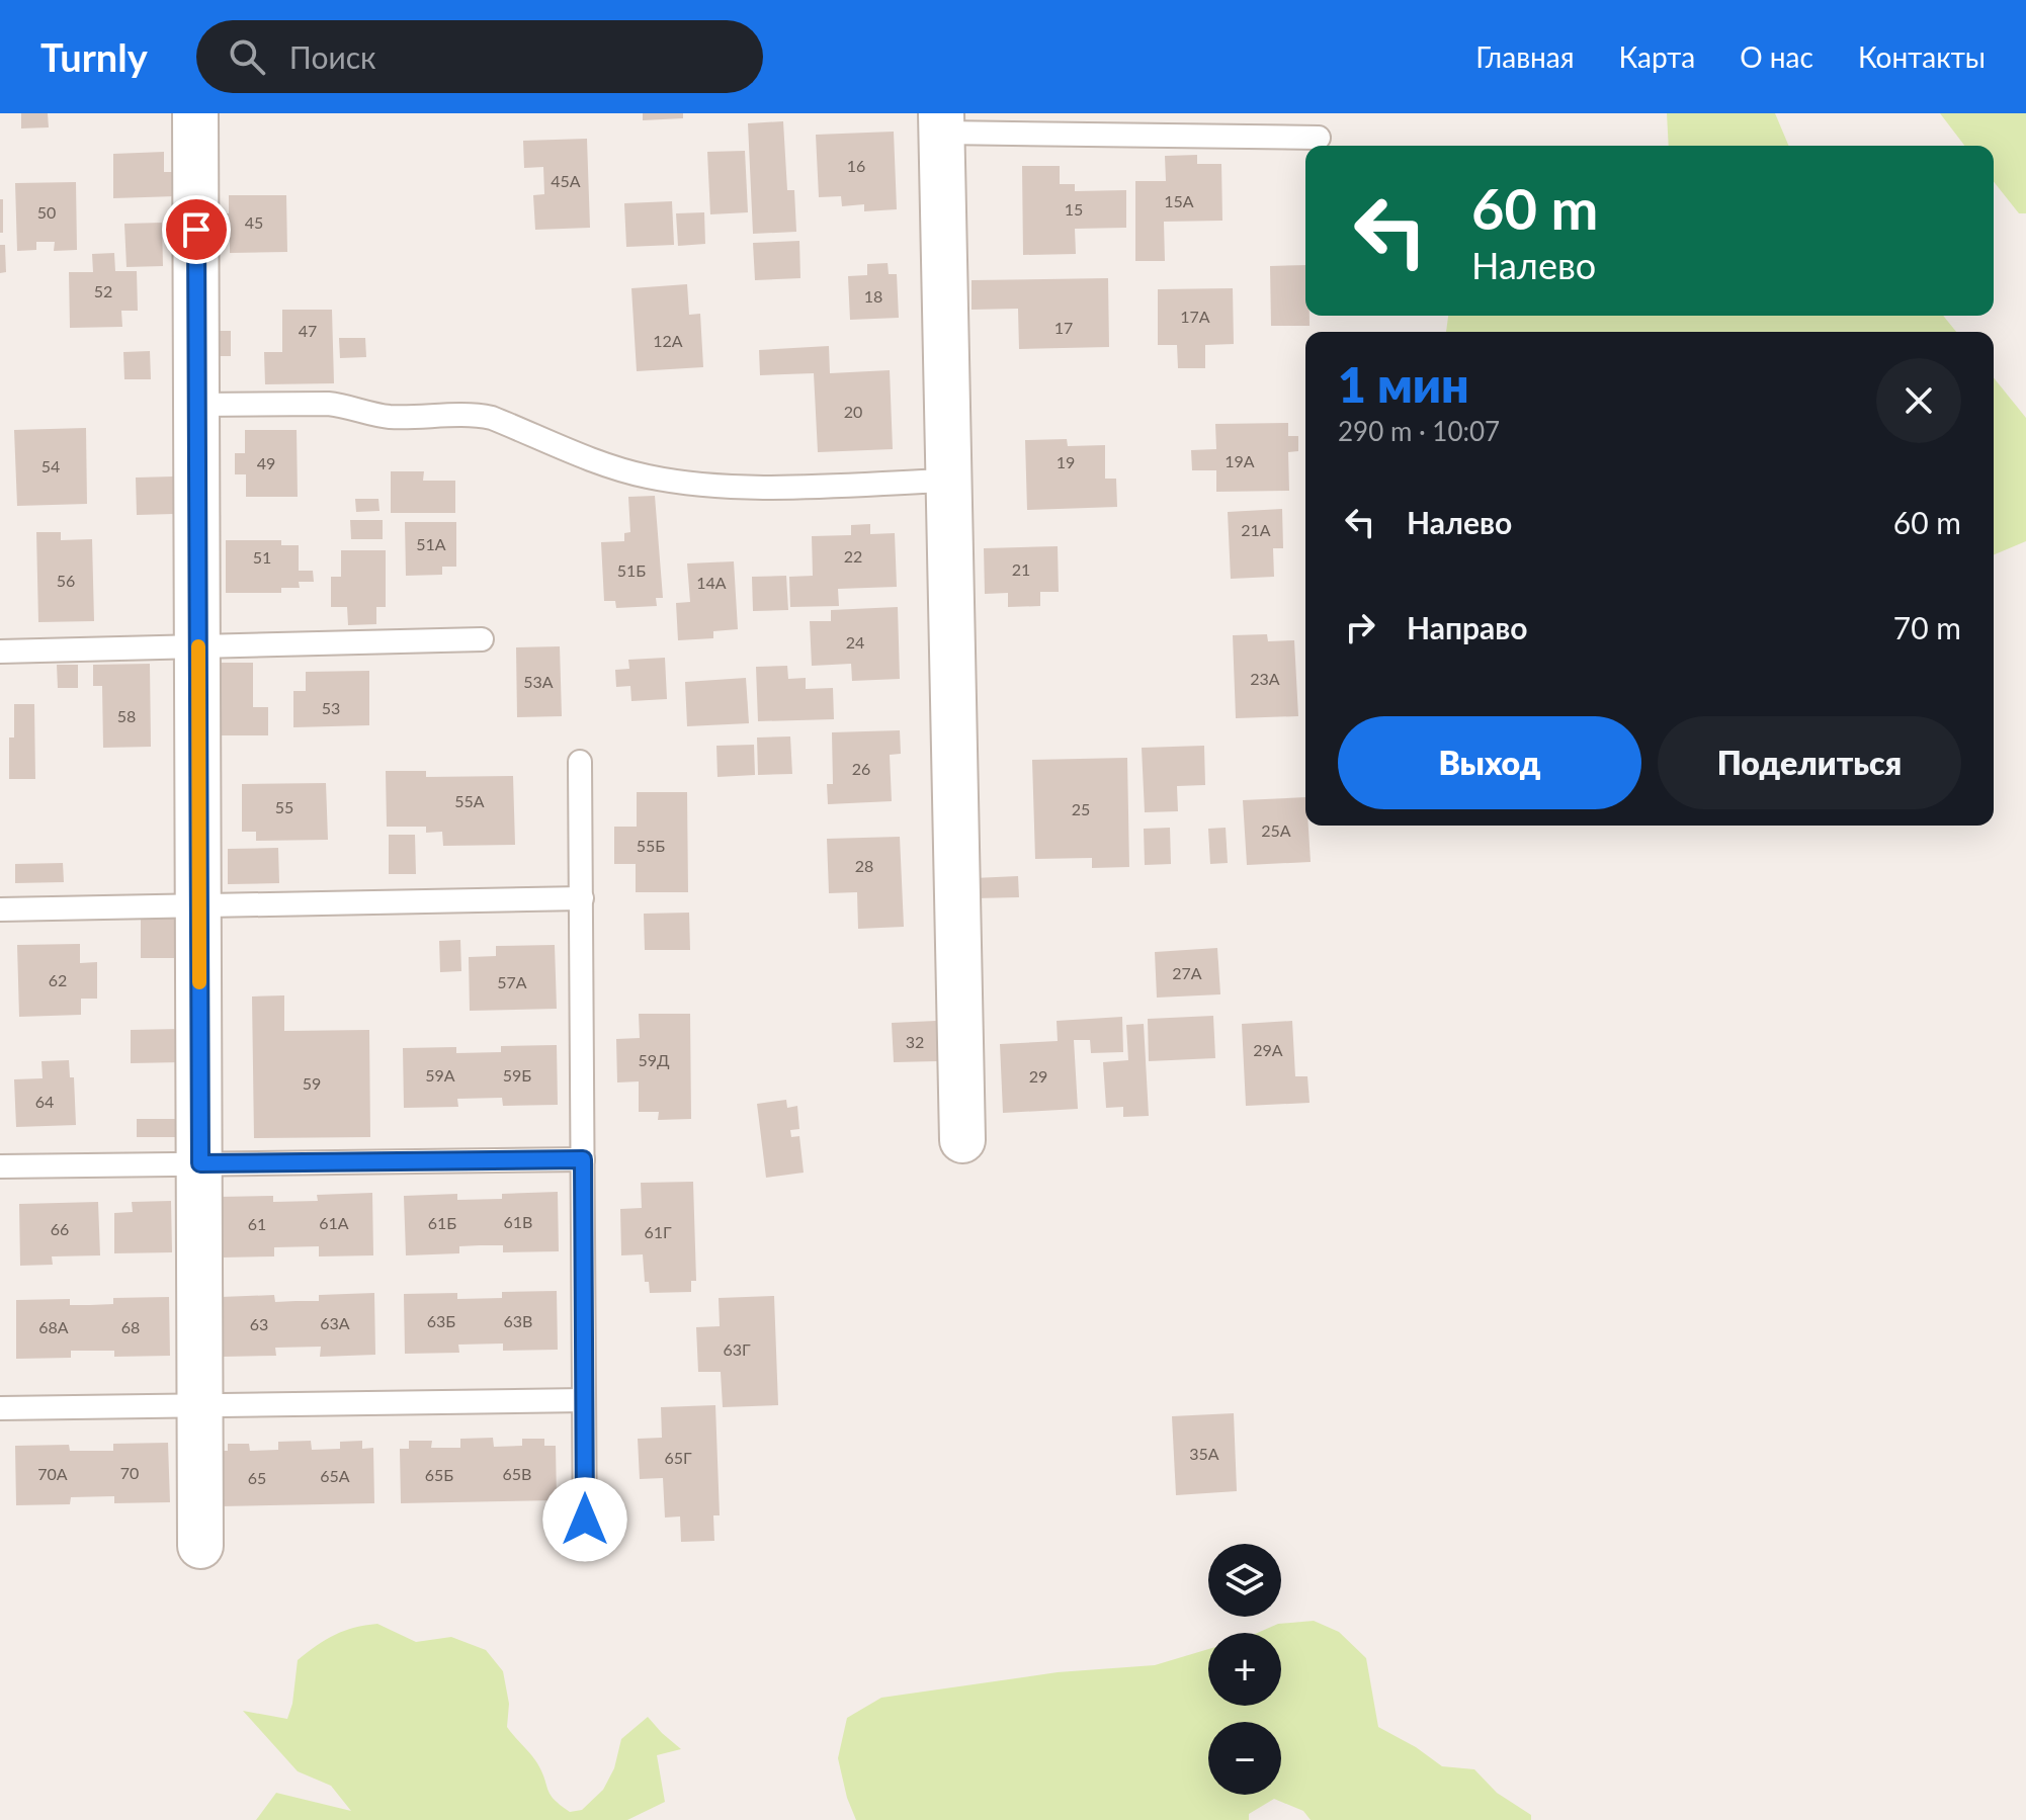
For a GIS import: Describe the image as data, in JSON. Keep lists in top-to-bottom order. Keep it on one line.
{"house_numbers":["16","45А","15А","15","50","45","52","18","17А","17","47","12А","20","19А","19","49","54","21А","51А","22","51","21","51Б","56","14А","24","23А","53А","53","58","26","55А","55","25","25А","55Б","28","27А","62","57А","32","29А","59Д","59А","59Б","29","59","64","61В","61А","61Б","61","66","61Г","63Б","63В","63А","63","68А","68","63Г","35А","65Г","70","70А","65В","65Б","65А","65"],"page":{"header":"Turnly","search":"Поиск","nav":["Главная","Карта","О нас","Контакты"],"turn":["60 m","Налево"],"heading":["1 мин","290 m · 10:07"],"list":[{"name":"Налево","value":"60 m"},{"name":"Направо","value":"70 m"}],"buttons":["Выход","Поделиться"],"map_buttons":["+","−"]}}
